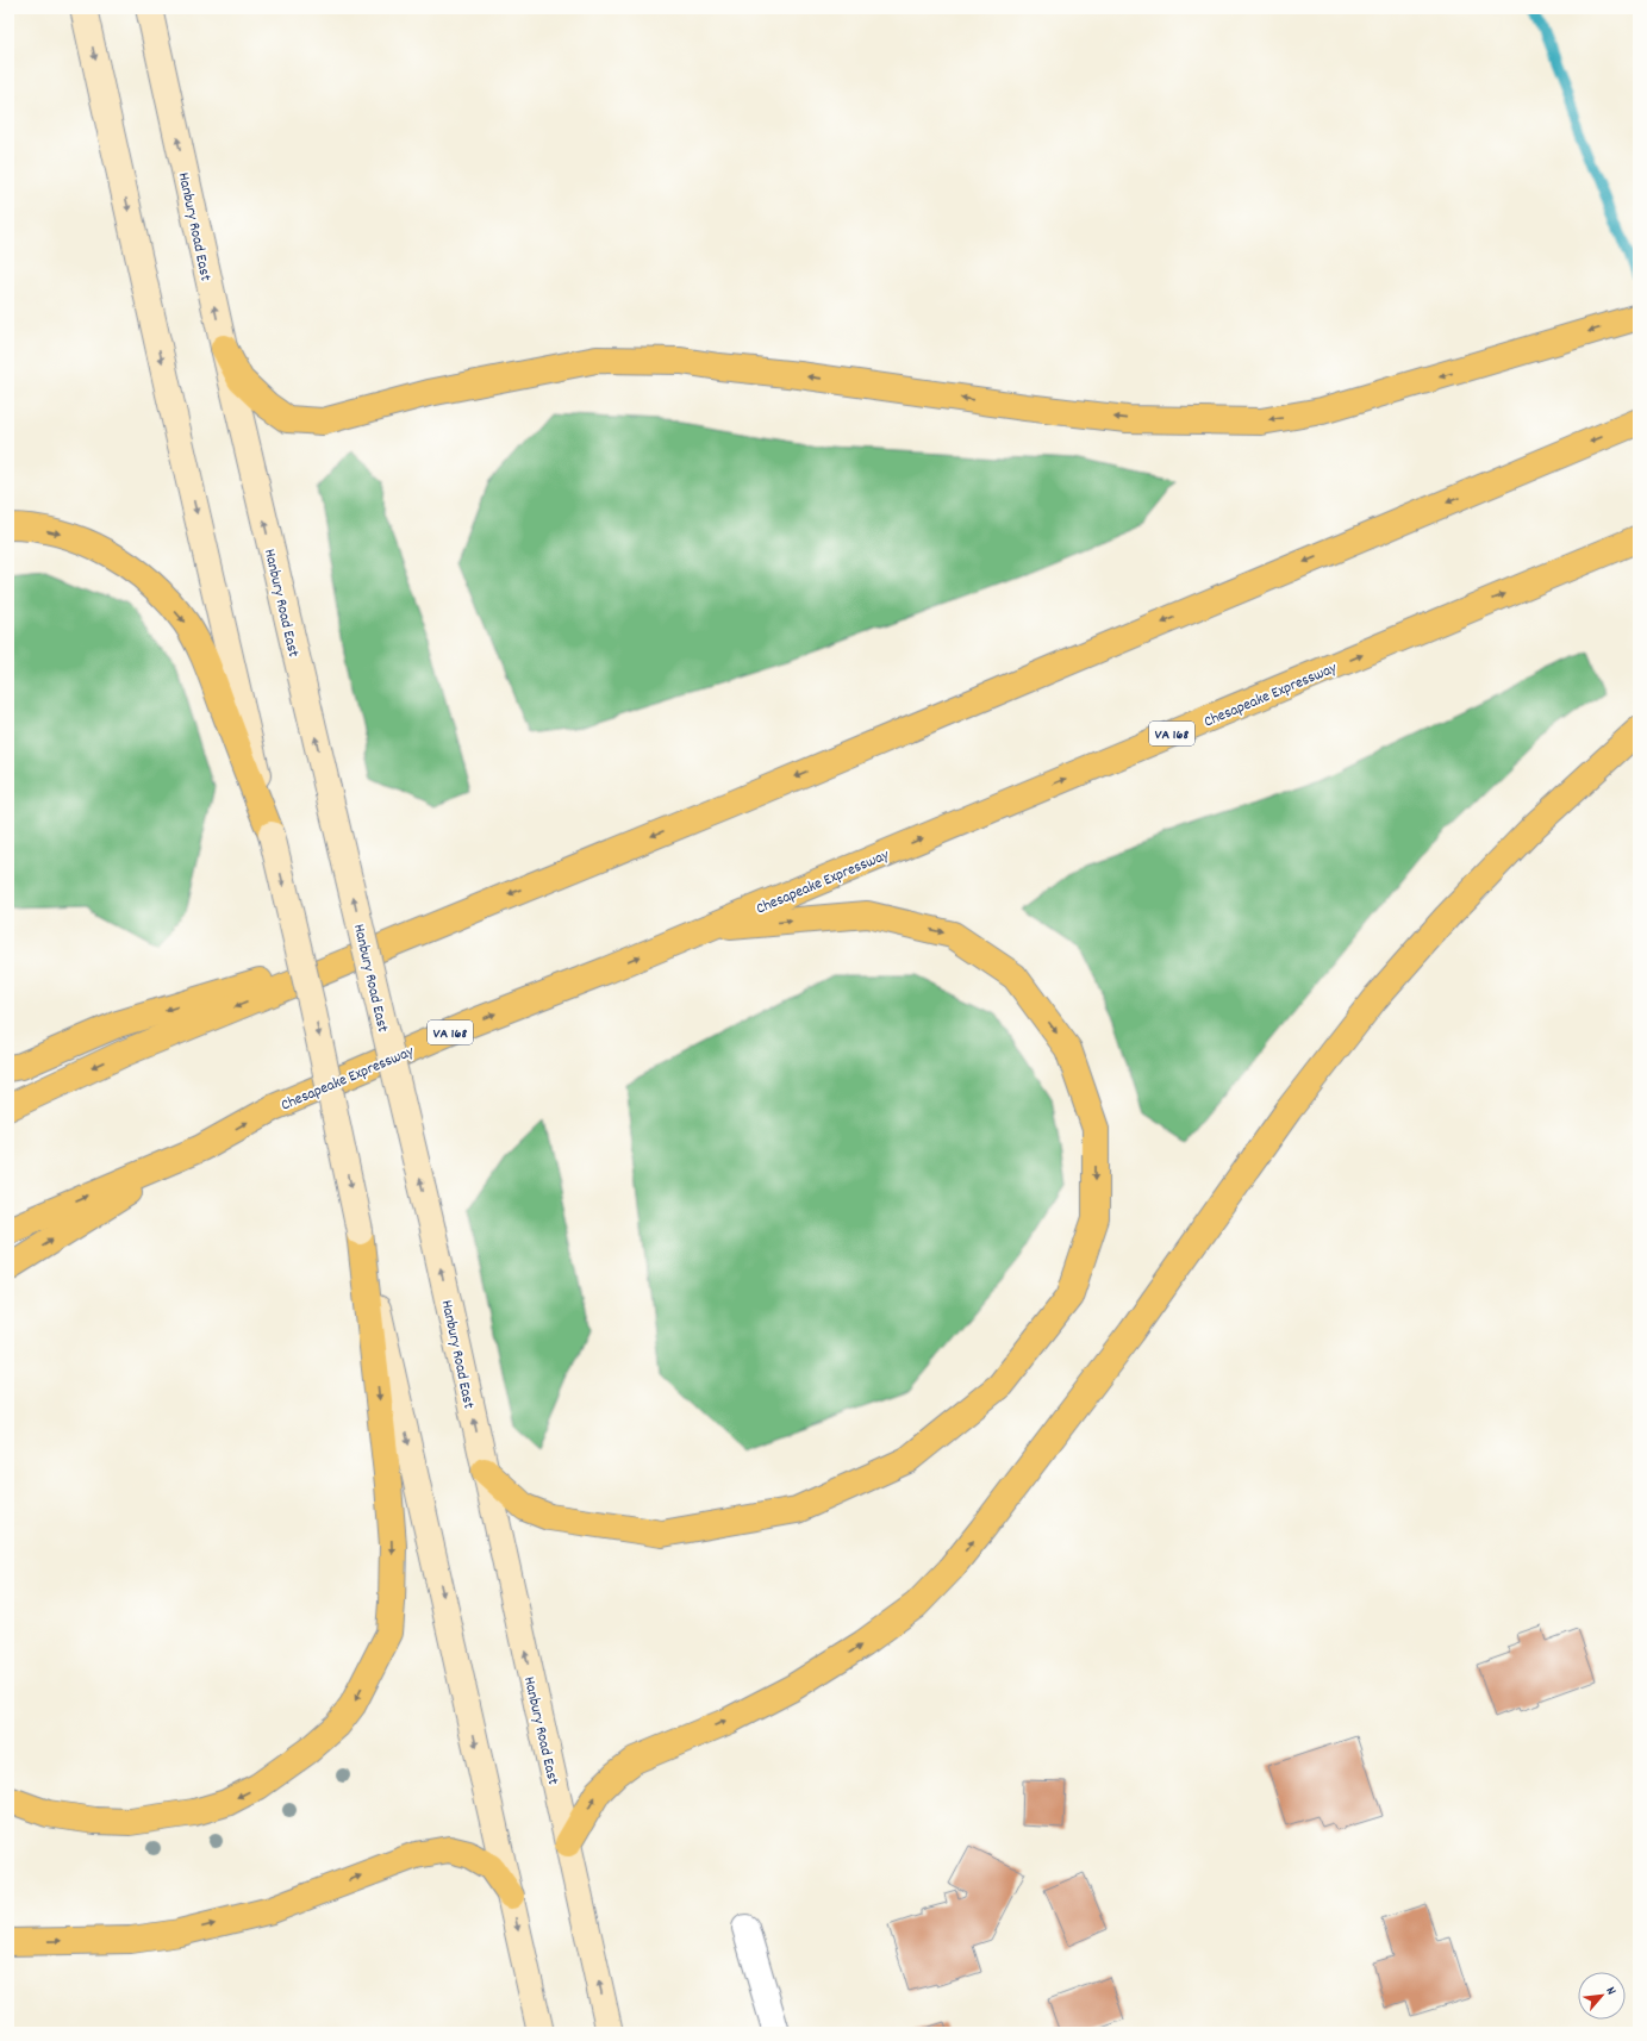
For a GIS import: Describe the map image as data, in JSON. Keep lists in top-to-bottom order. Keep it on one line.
{"streets":{"highway":["Chesapeake Expressway","VA 168"],"main road":["Hanbury Road East"]},"north":"top right"}
